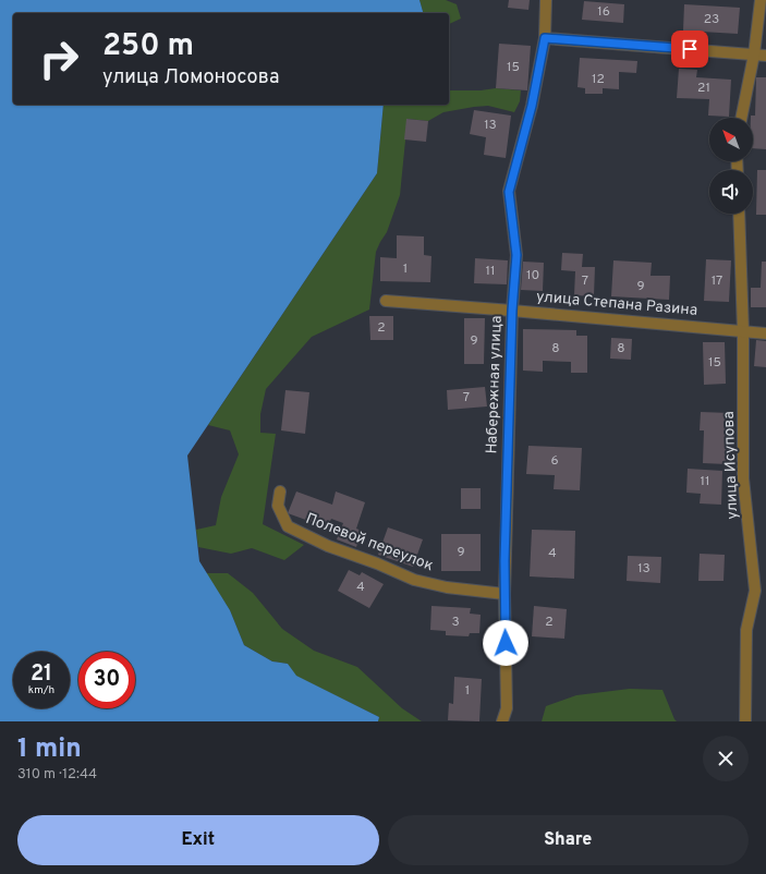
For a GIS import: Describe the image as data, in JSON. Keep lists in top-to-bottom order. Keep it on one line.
{"streets":{"street":["улица Степана Разина","Набережная улица","улица Исупова","Полевой переулок"]},"crossings":[["улица Степана Разина","Набережная улица"],["улица Степана Разина","улица Исупова"],["Набережная улица","Полевой переулок"]],"house_numbers":["16","23","15","12","21","13","1","11","10","7","17","9","2","9","8","8","15","7","6","11","9","4","13","4","3","2","1"],"north":"top left","page":{"turn":["250 m","улица Ломоносова"],"speed":"21 km/h","limit":"30","heading":["1 min","310 m · 12:44"],"buttons":["Exit","Share"]}}
